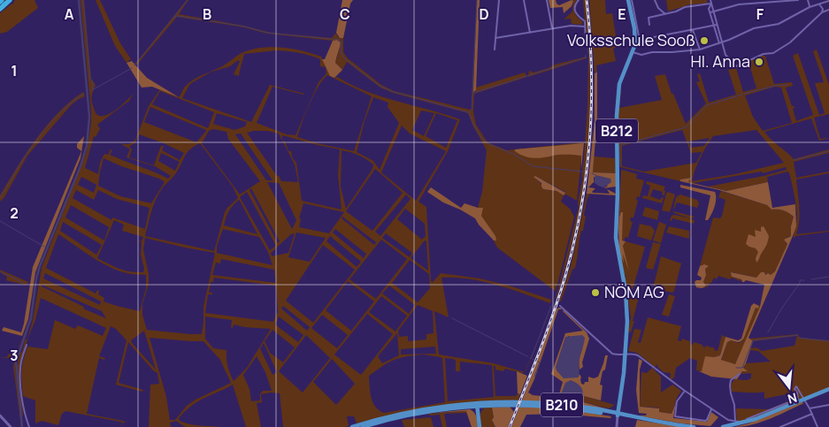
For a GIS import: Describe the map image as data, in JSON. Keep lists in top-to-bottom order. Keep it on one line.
{"streets":{"main road":["B212","B210"]},"crossings":[["B212","B210"]],"places":["Volksschule Sooß","Hl. Anna","NÖM AG"],"north":"bottom","grid":{"columns":["A","B","C","D","E","F"],"rows":["1","2","3"]}}
